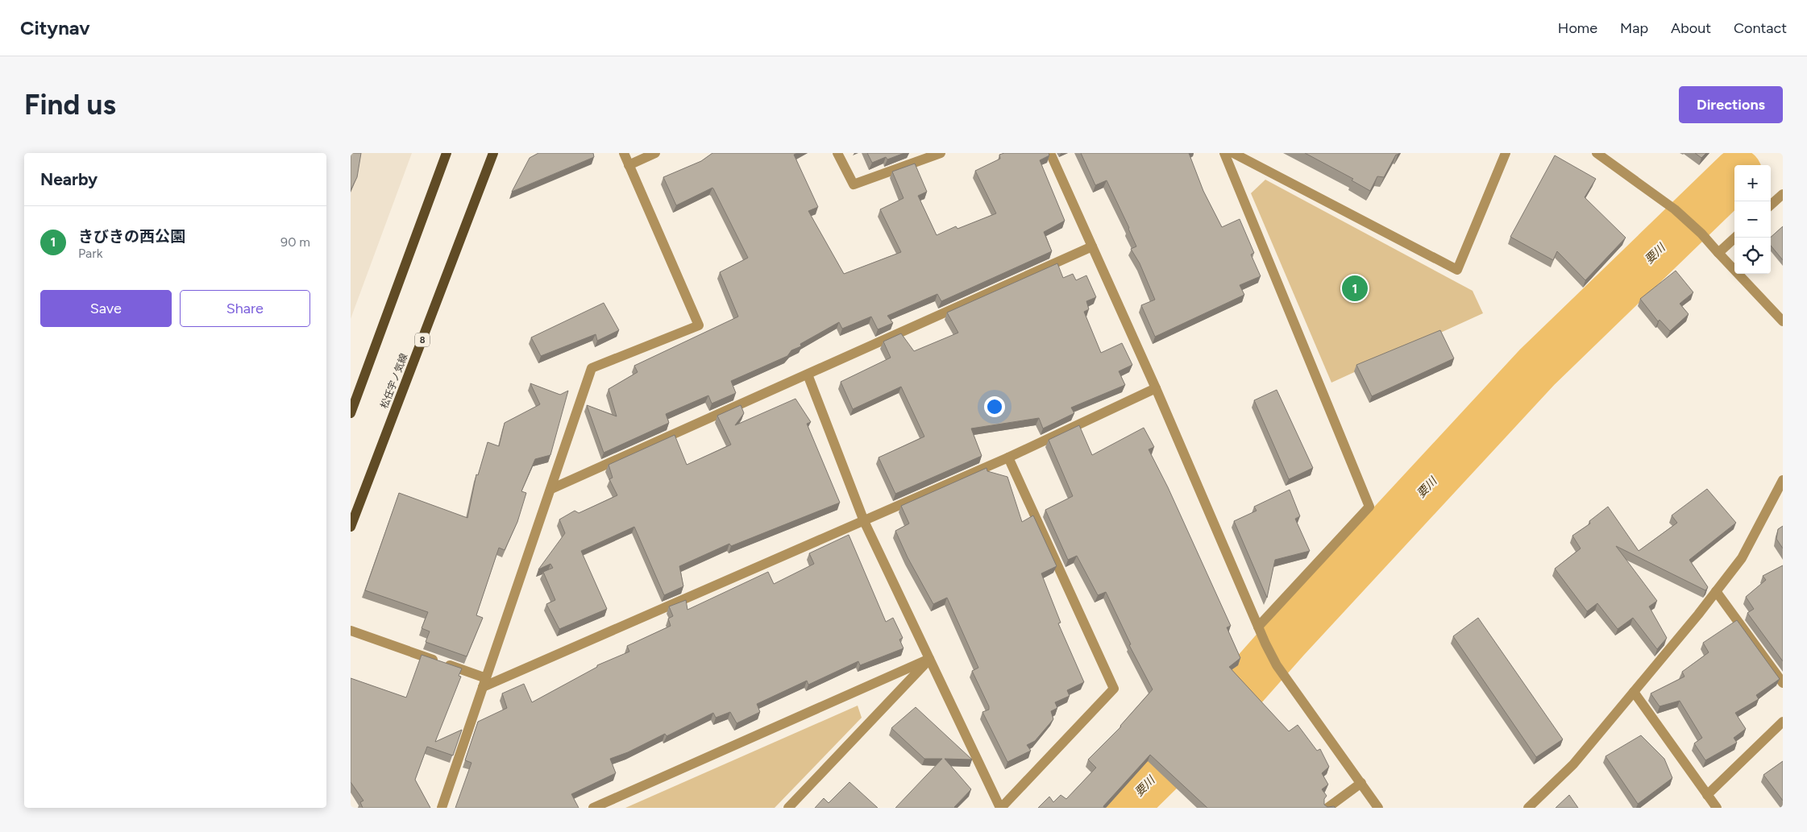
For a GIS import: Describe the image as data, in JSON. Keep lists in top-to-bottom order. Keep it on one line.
{"streets":{"main road":["8","松任宇ノ気線"]},"water":["要川"],"page":{"header":"Citynav","nav":["Home","Map","About","Contact"],"buttons":["Directions",["Save","Share"]],"title":"Find us","heading":"Nearby","map_buttons":["+","−"],"list":[{"mark":"1","name":"きびきの西公園","note":"Park","value":"90 m"}],"pins":"1"}}
